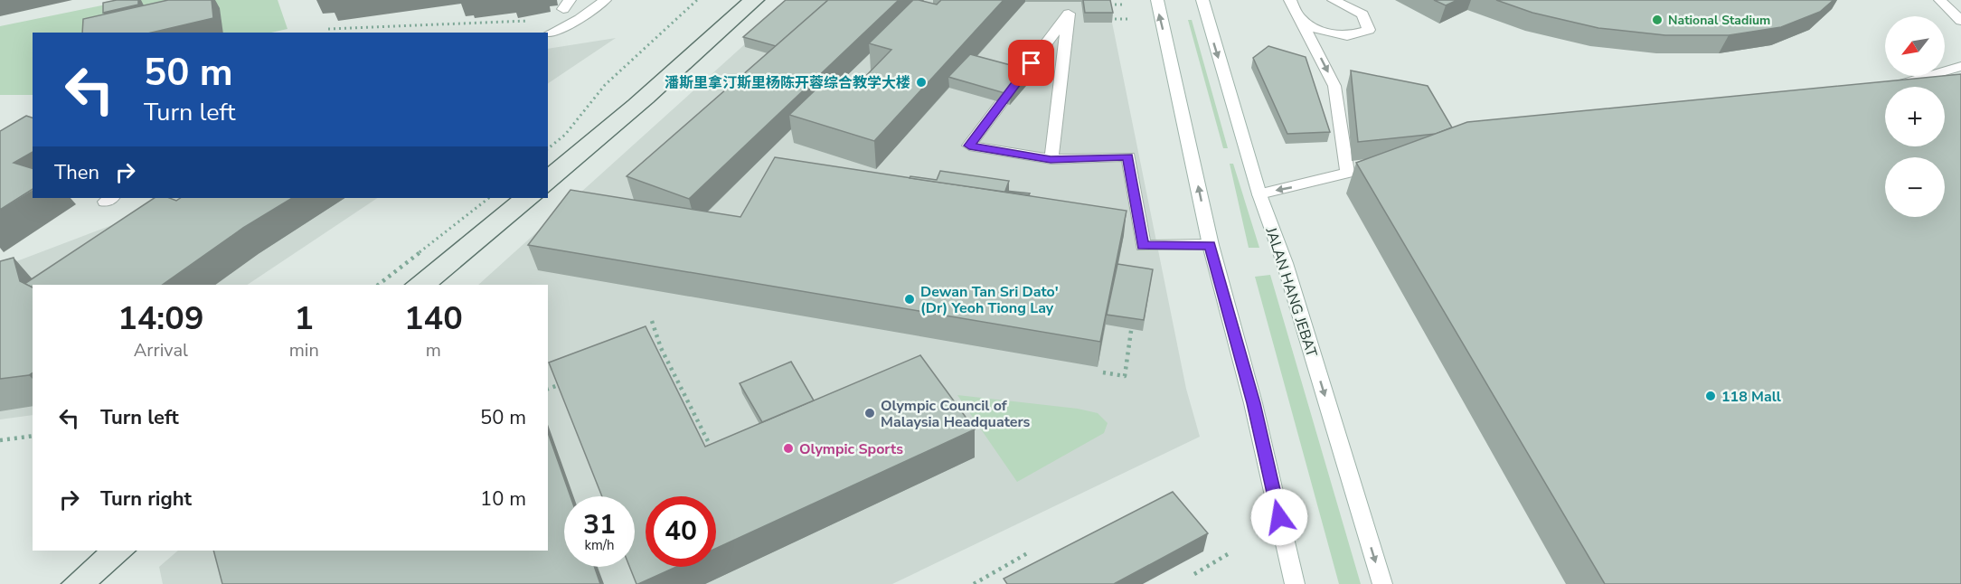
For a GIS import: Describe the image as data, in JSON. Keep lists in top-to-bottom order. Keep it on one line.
{"streets":{"street":["JALAN HANG JEBAT"]},"places":["National Stadium","潘斯里拿汀斯里杨陈开蓉综合教学大楼","Dewan Tan Sri Dato' (Dr) Yeoh Tiong Lay","118 Mall","Olympic Council of Malaysia Headquaters","Olympic Sports"],"north":"bottom left","page":{"map_buttons":["+","−"],"turn":["50 m","Turn left"],"then":"Then","eta":["14:09","Arrival","1","min","140","m"],"list":[{"name":"Turn left","value":"50 m"},{"name":"Turn right","value":"10 m"}],"speed":"31 km/h","limit":"40"}}
